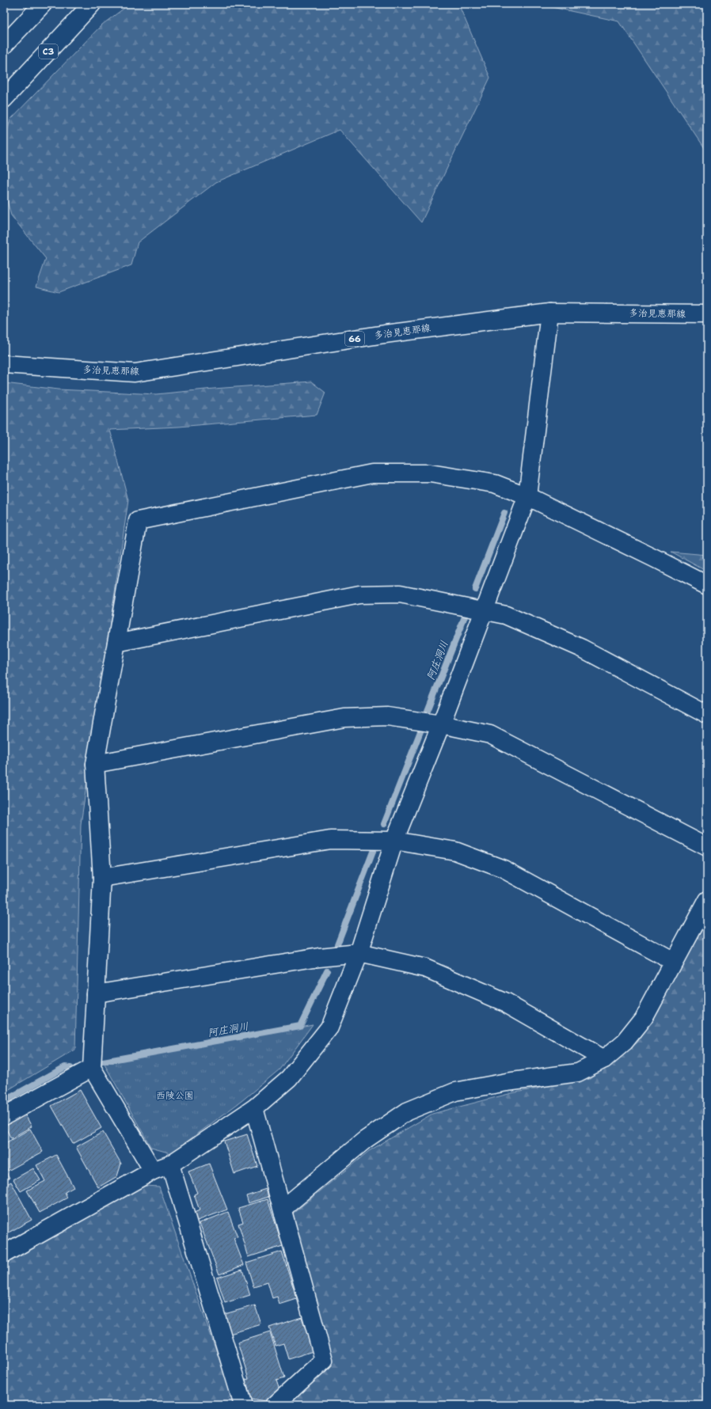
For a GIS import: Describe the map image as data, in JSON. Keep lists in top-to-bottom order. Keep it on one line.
{"streets":{"main road":["C3","多治見恵那線","66"]},"water":["阿庄洞川"],"parks":["西陵公園"]}
